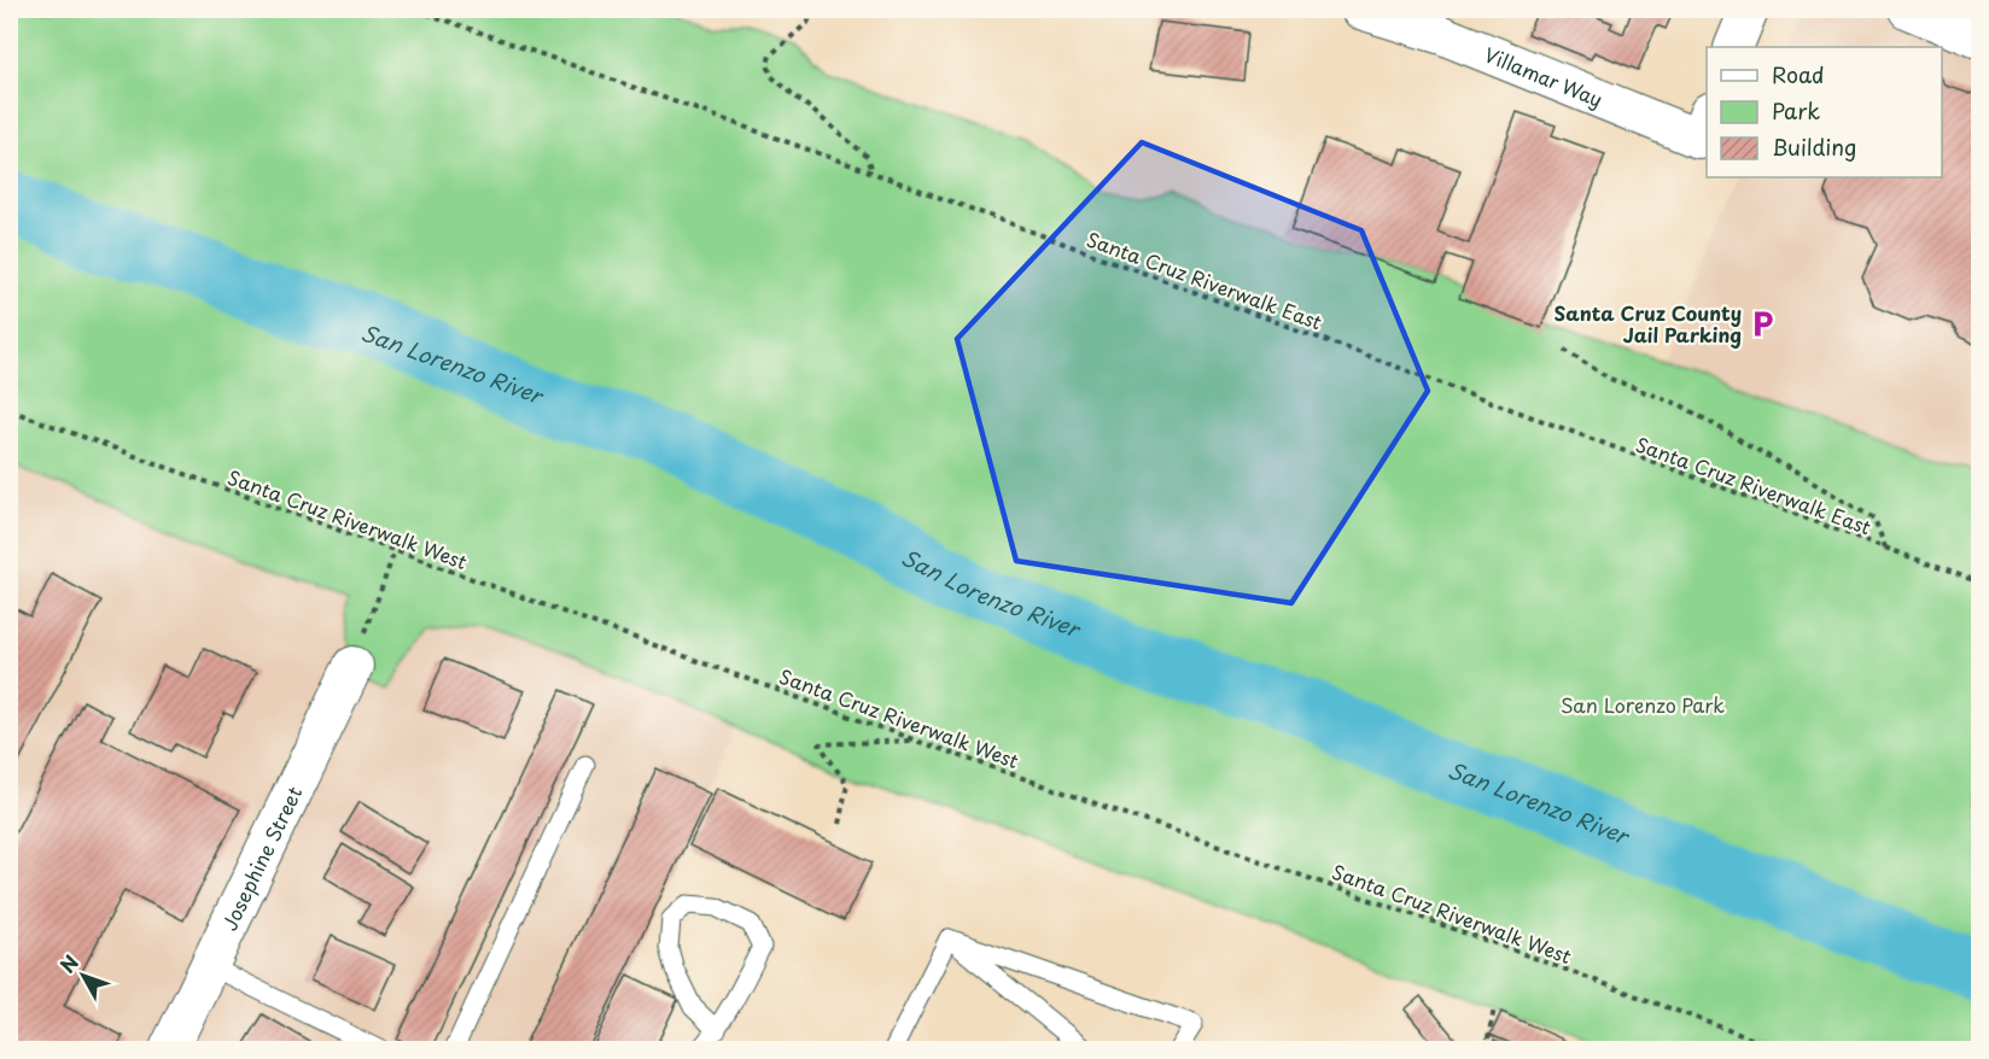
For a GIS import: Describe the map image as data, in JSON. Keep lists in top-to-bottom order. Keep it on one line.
{"streets":{"street":["Villamar Way","Josephine Street"],"path":["Santa Cruz Riverwalk East","Santa Cruz Riverwalk West"]},"water":["San Lorenzo River"],"parks":["San Lorenzo Park"],"places":{"parking":["Santa Cruz County Jail Parking"]},"legend":["Road","Park","Building"],"north":"top left"}
